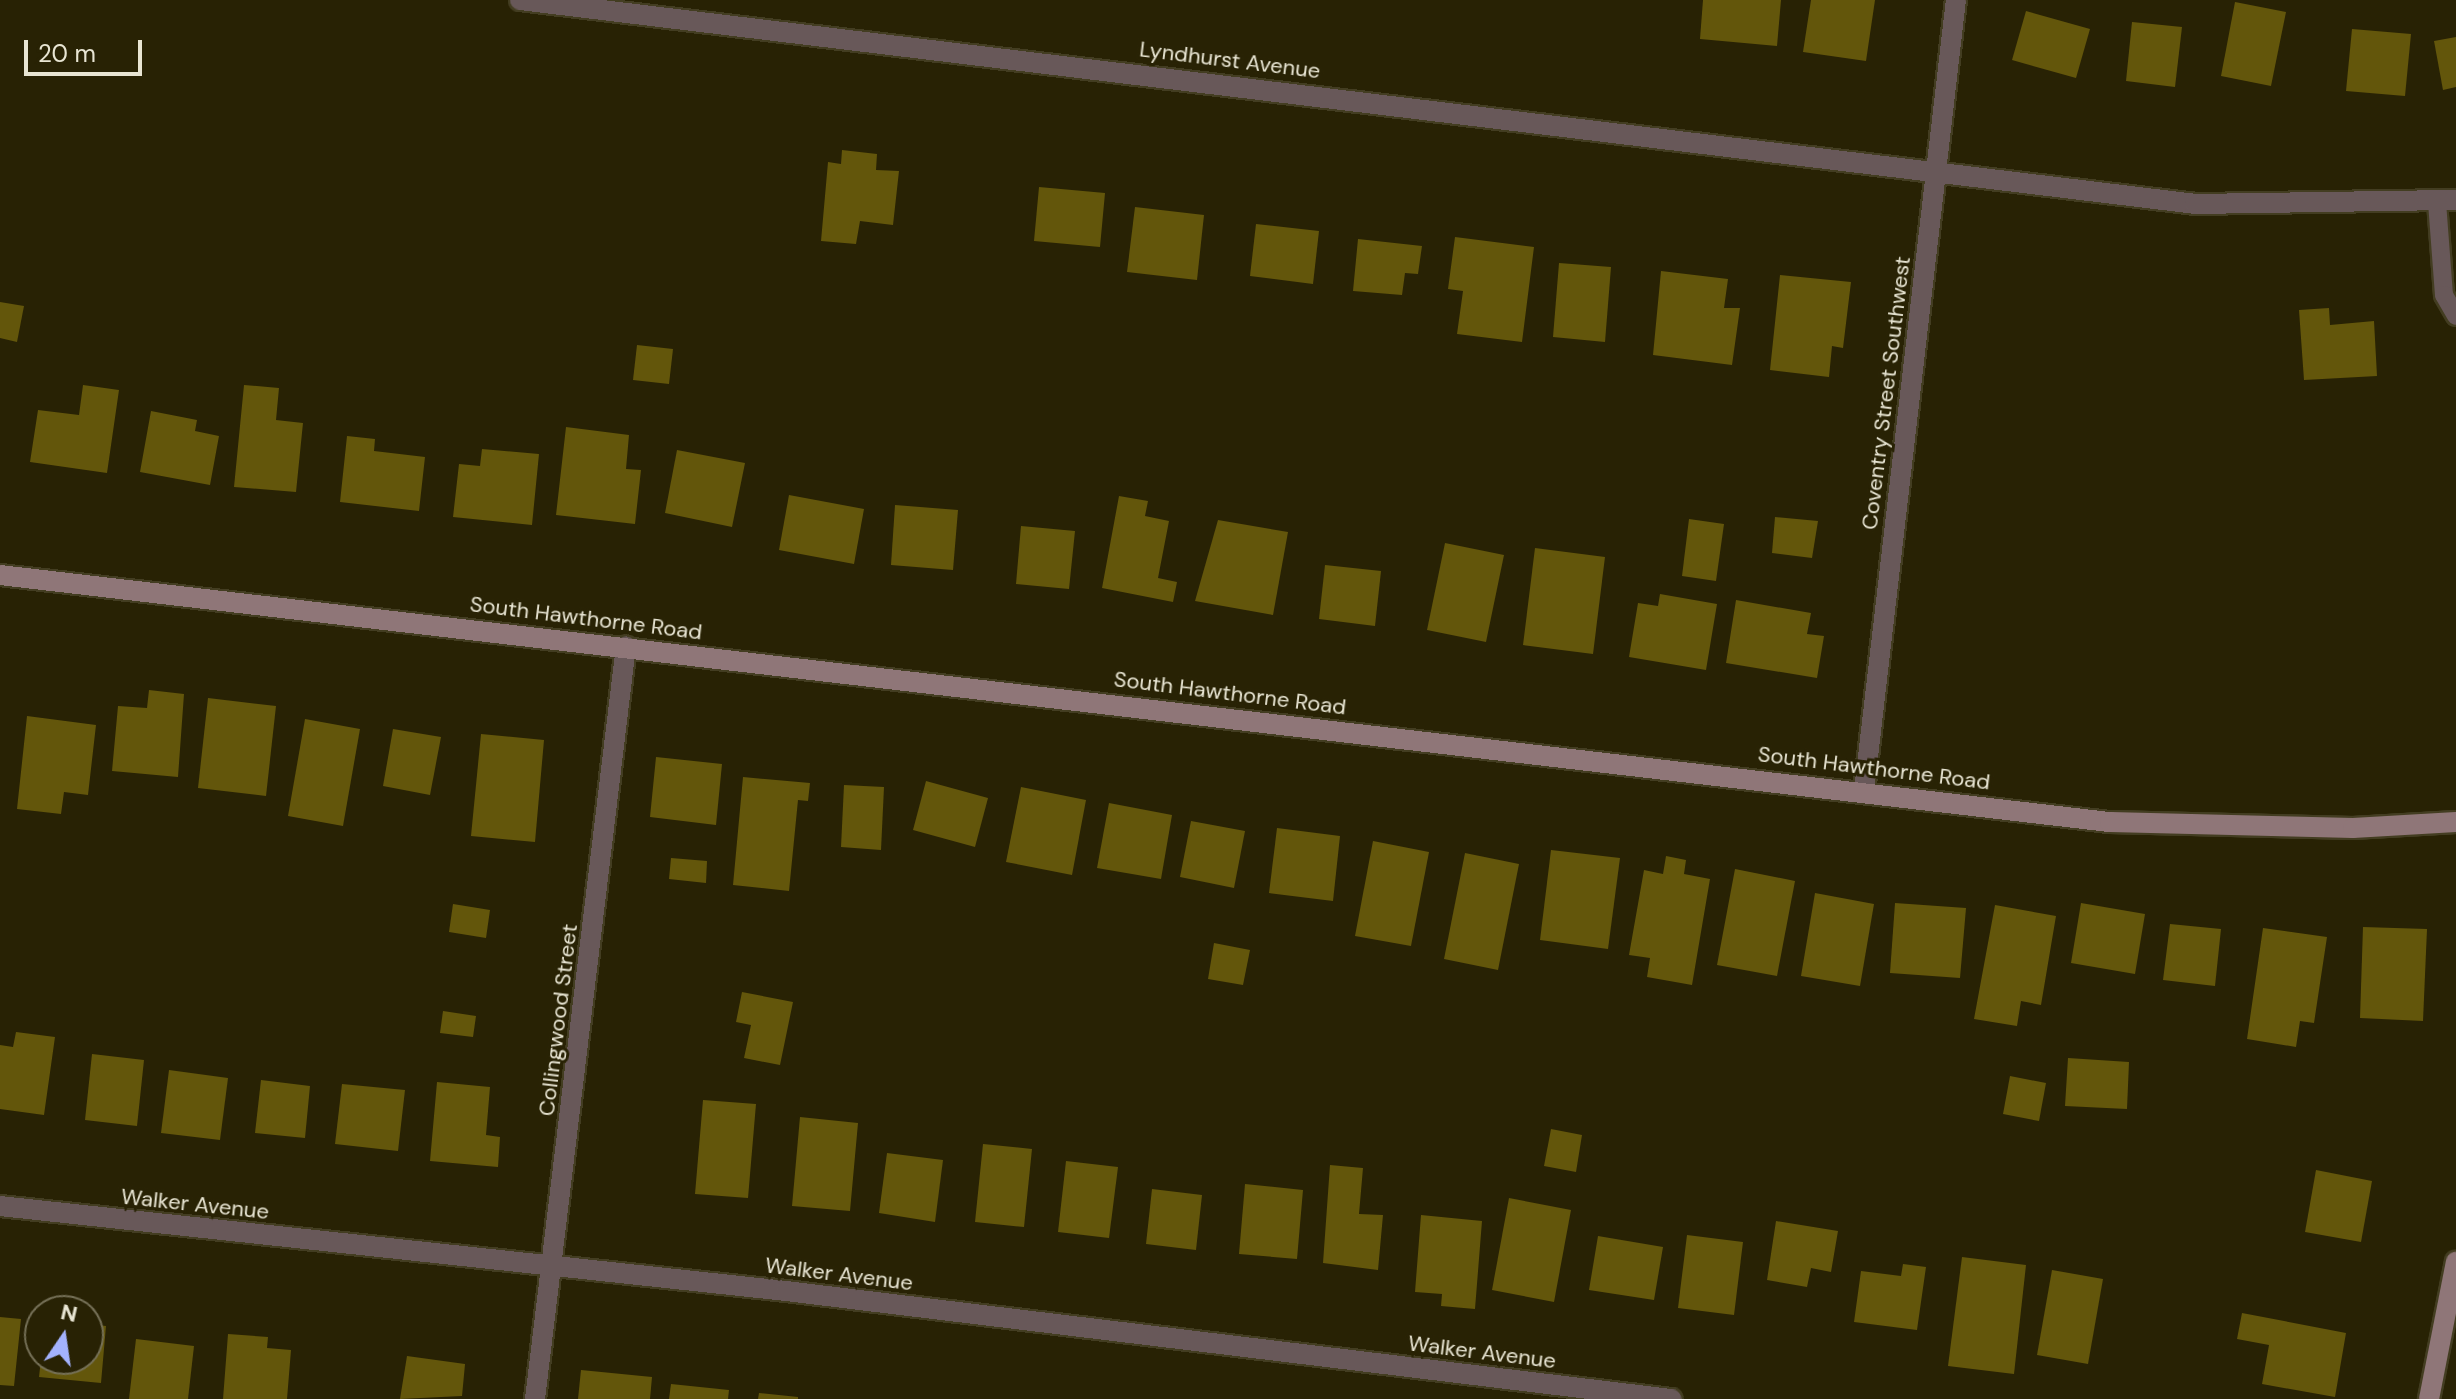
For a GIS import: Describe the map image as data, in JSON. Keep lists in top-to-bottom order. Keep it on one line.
{"streets":{"main road":["South Hawthorne Road"],"street":["Lyndhurst Avenue","Coventry Street Southwest","Collingwood Street","Walker Avenue"]},"crossings":[["Lyndhurst Avenue","Coventry Street Southwest"],["Coventry Street Southwest","South Hawthorne Road"],["South Hawthorne Road","Collingwood Street"],["Collingwood Street","Walker Avenue"]],"scale_bar":"20 m","north":"top"}
